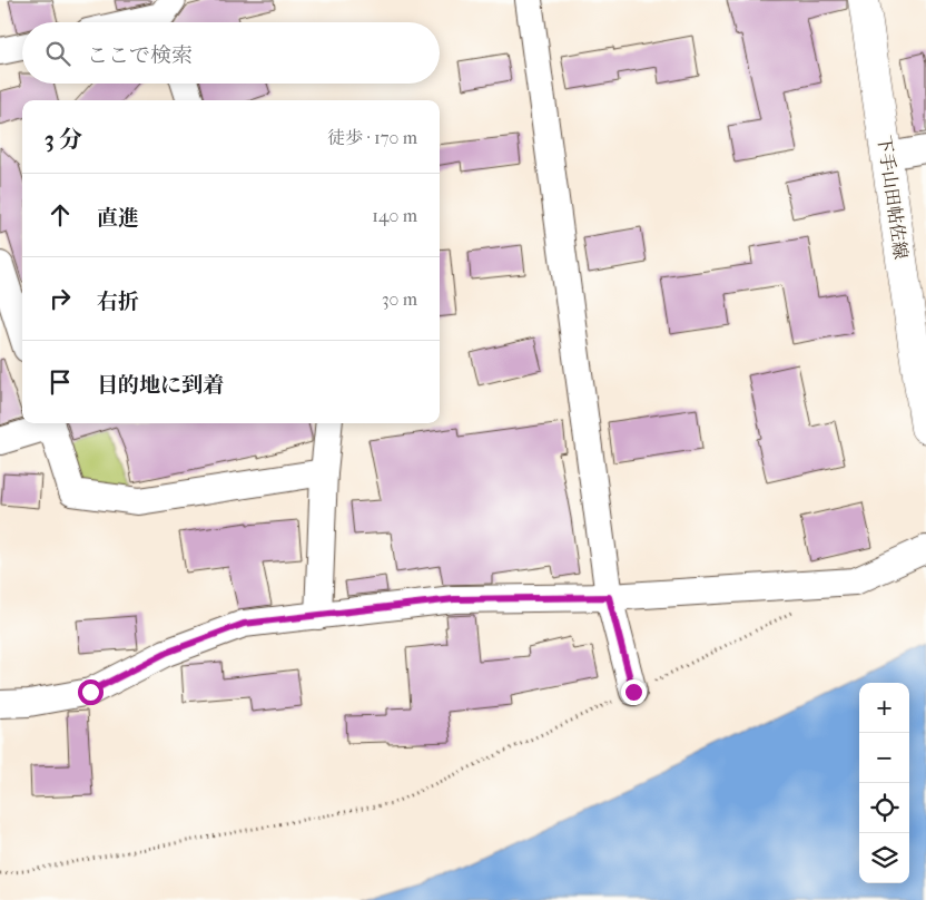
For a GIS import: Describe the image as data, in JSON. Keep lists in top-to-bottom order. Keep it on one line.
{"streets":{"main road":["下手山田帖佐線"]},"page":{"search":"ここで検索","heading":["3 分","徒歩 · 170 m"],"list":[["直進","140 m"],["右折","30 m"],"目的地に到着"],"map_buttons":["+","−"]}}
